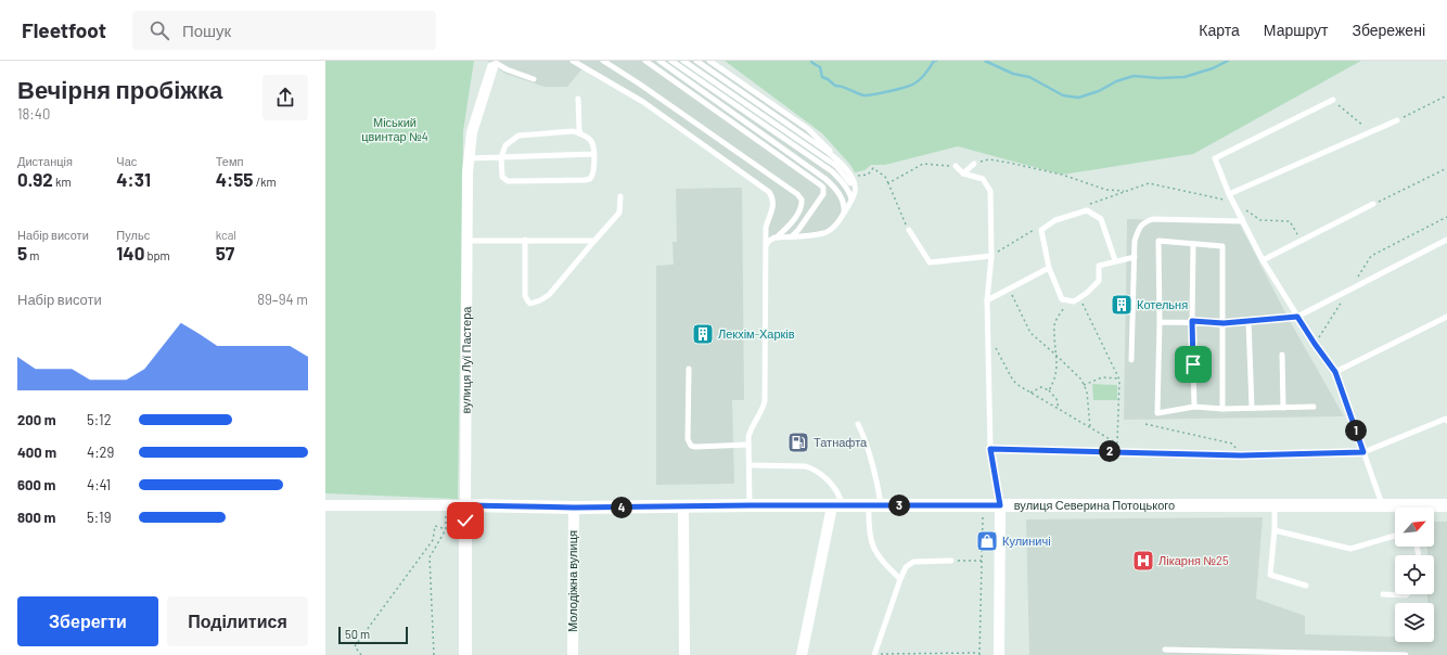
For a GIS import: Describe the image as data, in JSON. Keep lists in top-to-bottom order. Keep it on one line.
{"streets":{"street":["вулиця Луї Пастера","вулиця Северина Потоцького","Молодіжна вулиця"]},"crossings":[["вулиця Луї Пастера","вулиця Северина Потоцького"],["вулиця Северина Потоцького","Молодіжна вулиця"]],"parks":["Міський цвинтар №4"],"places":{"building":["Котельня","Лекхім-Харків"],"fuel station":["Татнафта"],"shop":["Кулиничі"],"hospital":["Лікарня №25"]},"scale_bar":"50 m","north":"top right","page":{"header":"Fleetfoot","search":"Пошук","nav":["Карта","Маршрут","Збережені"],"heading":["Вечірня пробіжка","18:40"],"stats":[["Дистанція","0.92 km"],["Час","4:31"],["Темп","4:55 /km"],["Набір висоти","5 m"],["Пульс","140 bpm"],["kcal","57"]],"chart":["Набір висоти","89–94 m"],"list":[{"name":"200 m","note":"5:12"},{"name":"400 m","note":"4:29"},{"name":"600 m","note":"4:41"},{"name":"800 m","note":"5:19"}],"pins":["1","2","3","4"],"buttons":["Зберегти","Поділитися"],"scale":"50 m"}}
